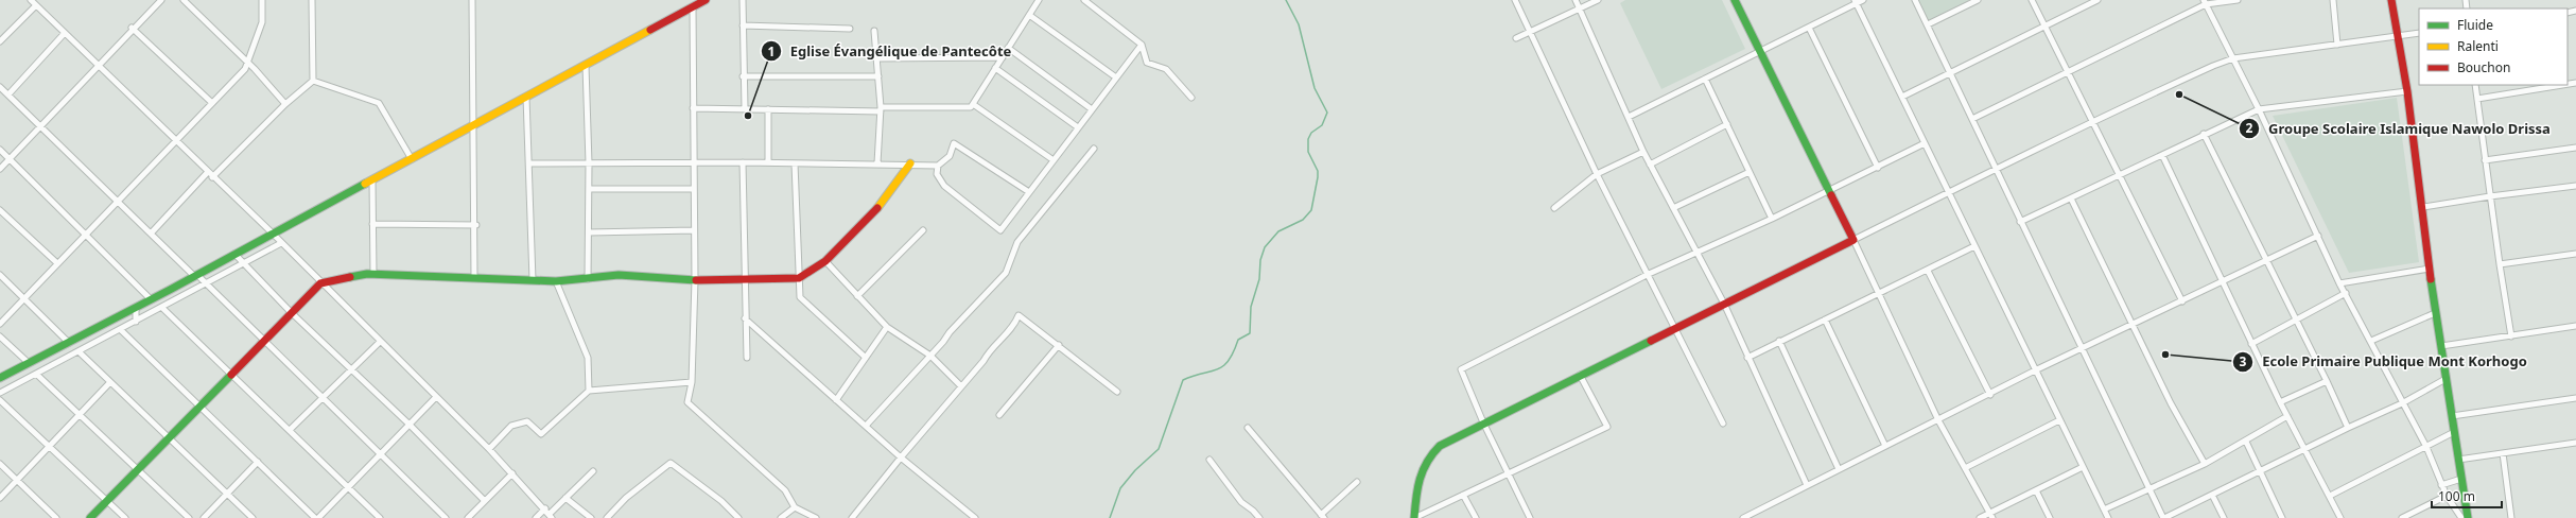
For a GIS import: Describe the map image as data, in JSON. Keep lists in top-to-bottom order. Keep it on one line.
{"places":["Groupe Scolaire Islamique Nawolo Drissa","Eglise Évangélique de Pantecôte","Ecole Primaire Publique Mont Korhogo"],"legend":["Fluide","Ralenti","Bouchon"],"scale_bar":"100 m"}
